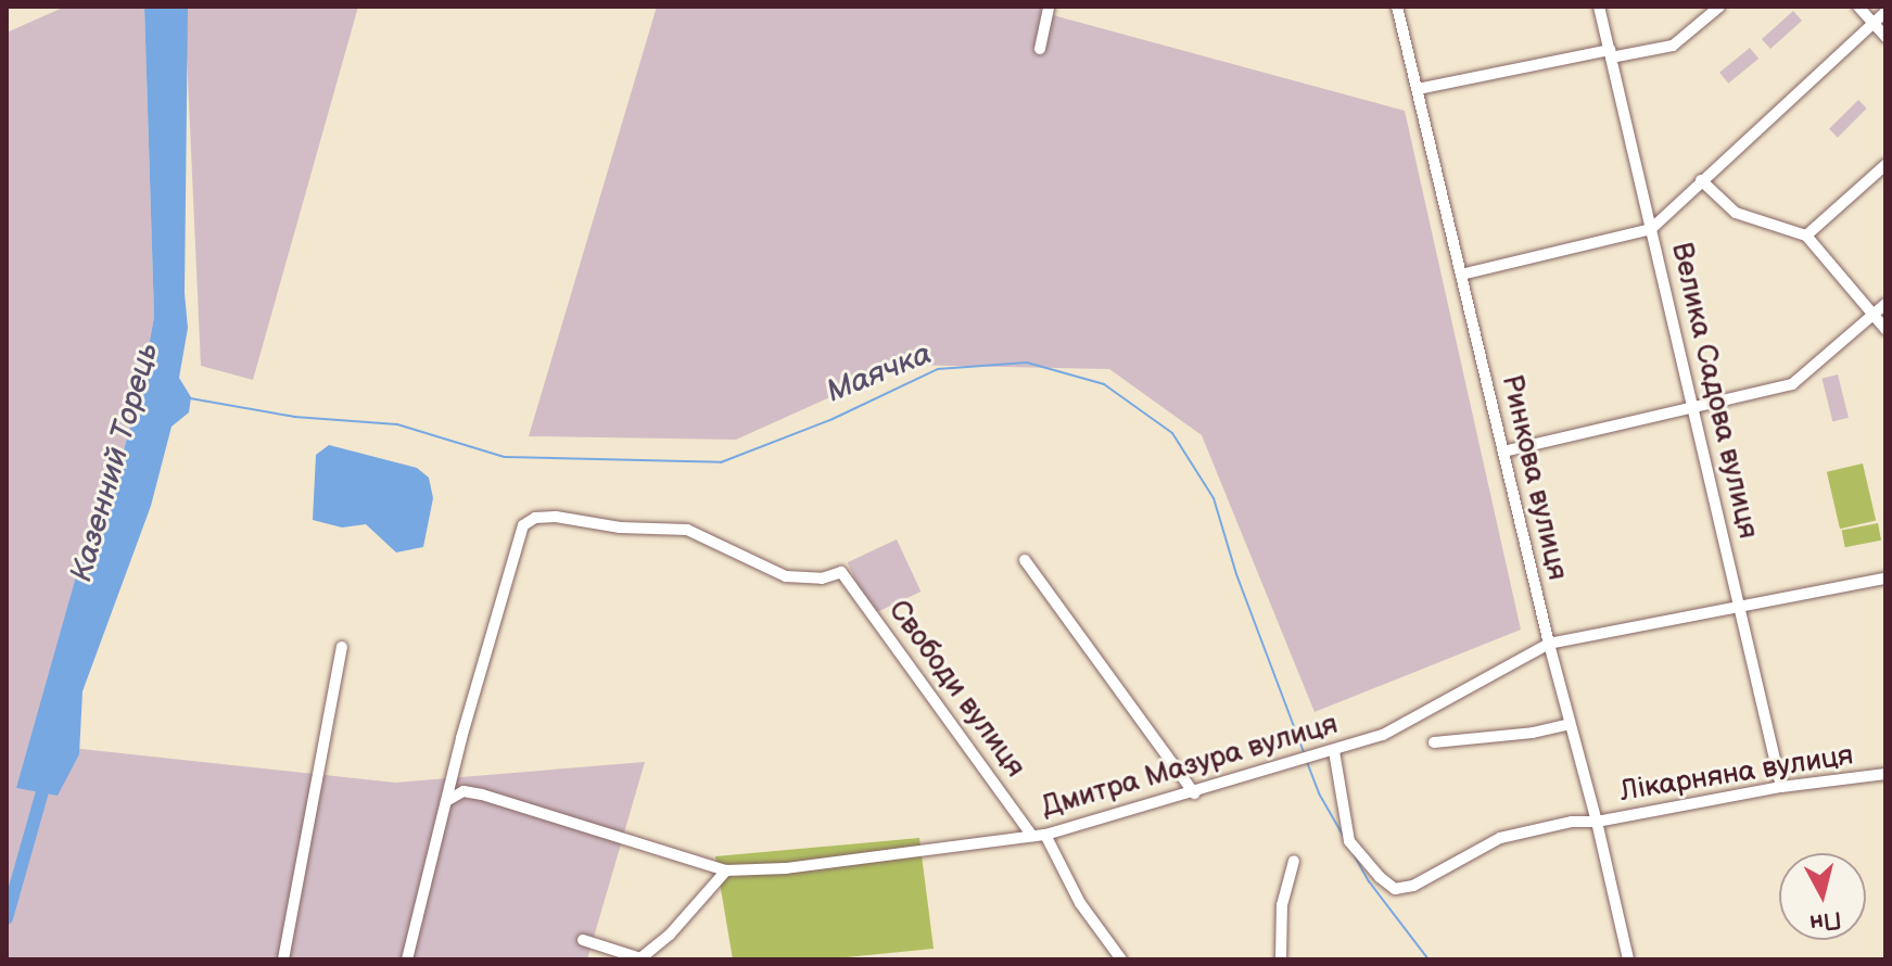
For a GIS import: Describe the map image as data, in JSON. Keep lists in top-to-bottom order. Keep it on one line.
{"streets":{"street":["Велика Садова вулиця","Ринкова вулиця","Свободи вулиця","Дмитра Мазура вулиця","Лікарняна вулиця"]},"crossings":[["Велика Садова вулиця","Дмитра Мазура вулиця"],["Велика Садова вулиця","Лікарняна вулиця"],["Ринкова вулиця","Дмитра Мазура вулиця"],["Ринкова вулиця","Лікарняна вулиця"],["Свободи вулиця","Дмитра Мазура вулиця"],["Дмитра Мазура вулиця","Лікарняна вулиця"]],"water":["Маячка","Казенний Торець"],"north":"bottom"}
